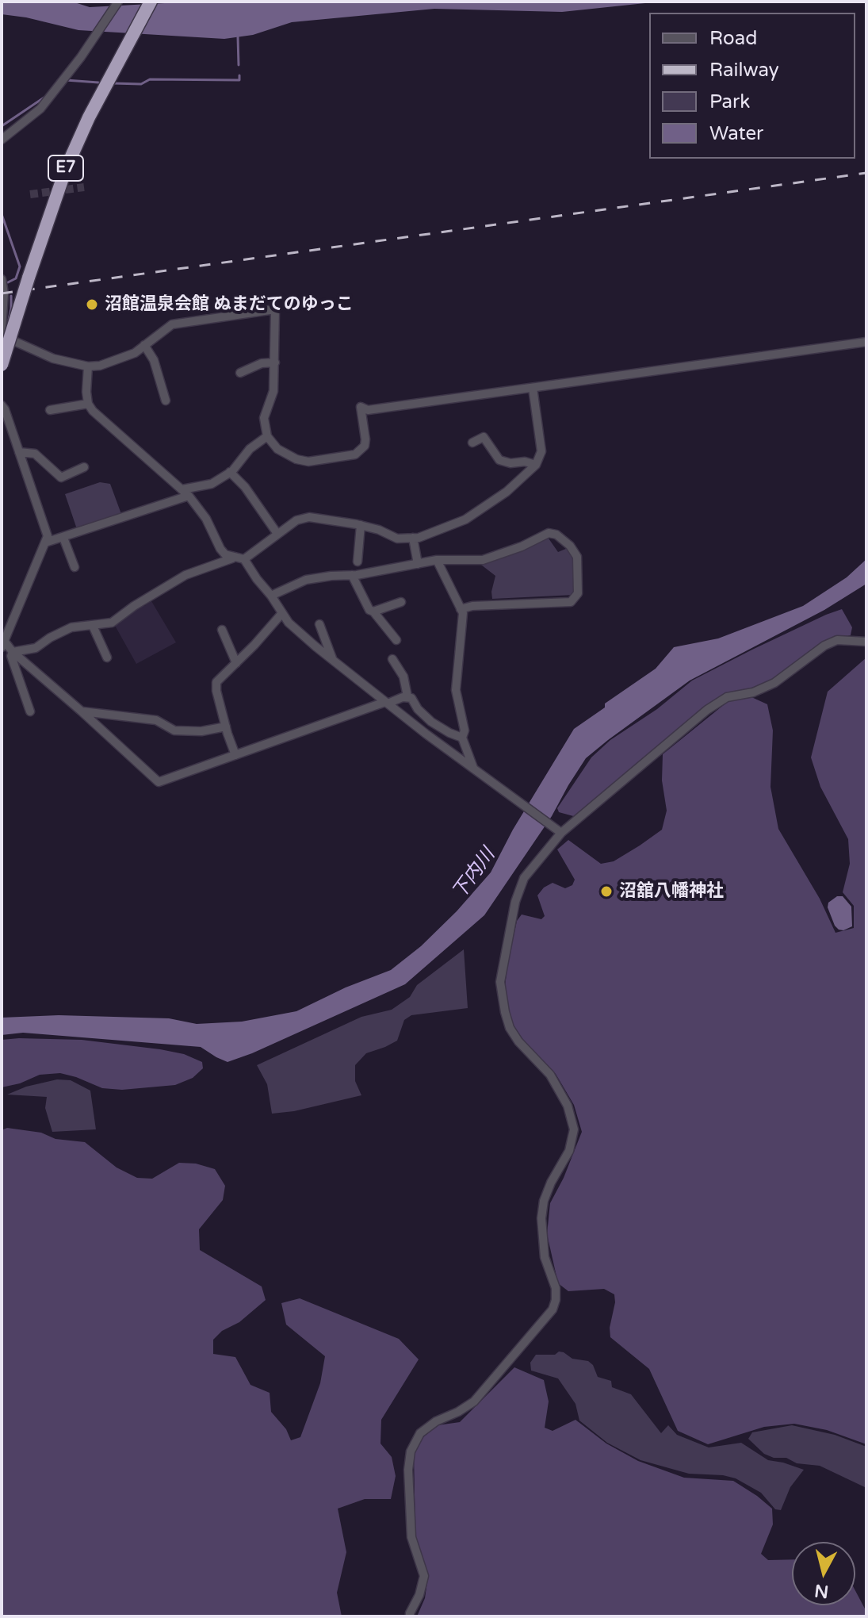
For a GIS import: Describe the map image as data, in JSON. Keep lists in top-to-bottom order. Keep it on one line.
{"streets":{"highway":["E7"]},"water":["下内川"],"places":["沼館温泉会館 ぬまだてのゆっこ","沼舘八幡神社"],"legend":["Road","Railway","Park","Water"],"north":"bottom"}
